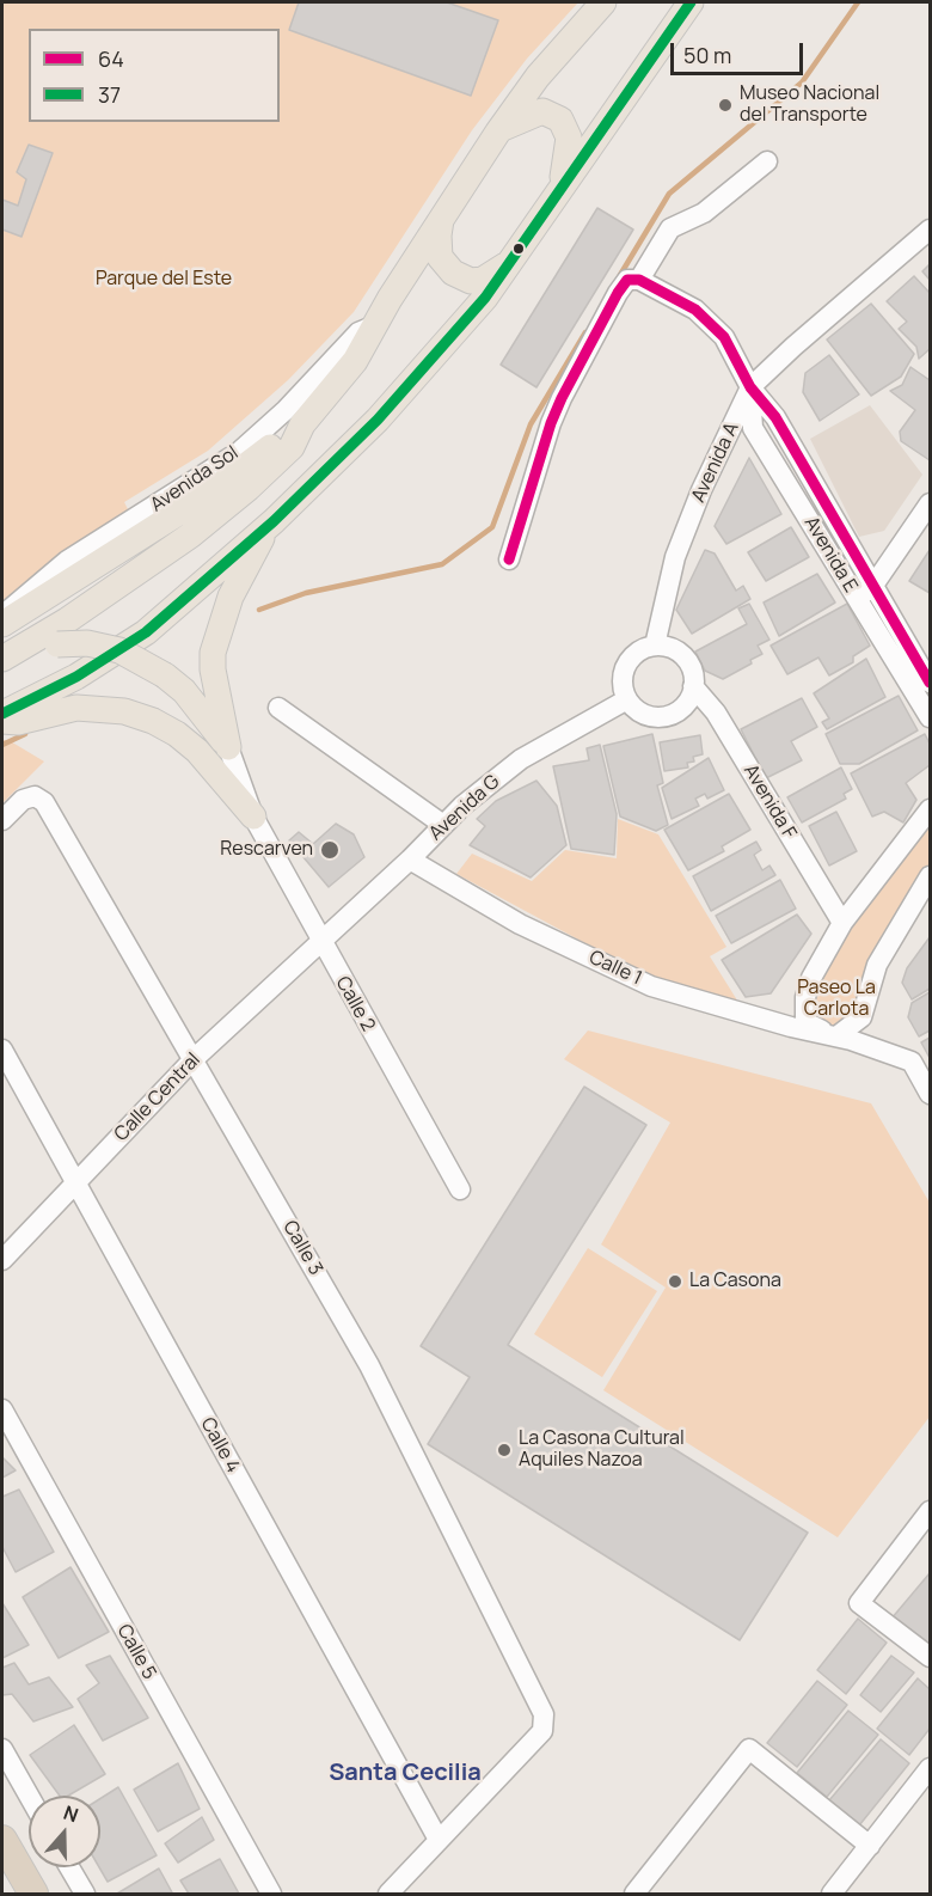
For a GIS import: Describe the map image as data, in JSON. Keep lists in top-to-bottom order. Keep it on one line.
{"streets":{"main road":["Avenida Sol"],"street":["Avenida A","Avenida E","Avenida F","Avenida G","Calle 1","Calle 2","Calle Central","Calle 3","Calle 4","Calle 5"]},"crossings":[["Avenida A","Avenida E"],["Avenida A","Avenida F"],["Avenida A","Avenida G"],["Avenida F","Avenida G"],["Avenida G","Calle 1"],["Avenida G","Calle 2"],["Avenida G","Calle Central"],["Calle 2","Calle Central"],["Calle Central","Calle 3"],["Calle Central","Calle 4"],["Calle 3","Calle 4"]],"districts":["Santa Cecilia"],"parks":["Parque del Este","Paseo La Carlota"],"places":["Museo Nacional del Transporte","Rescarven","La Casona","La Casona Cultural Aquiles Nazoa"],"lines":["transit line 37","transit line 64"],"legend":["64","37"],"scale_bar":"50 m","north":"top"}
